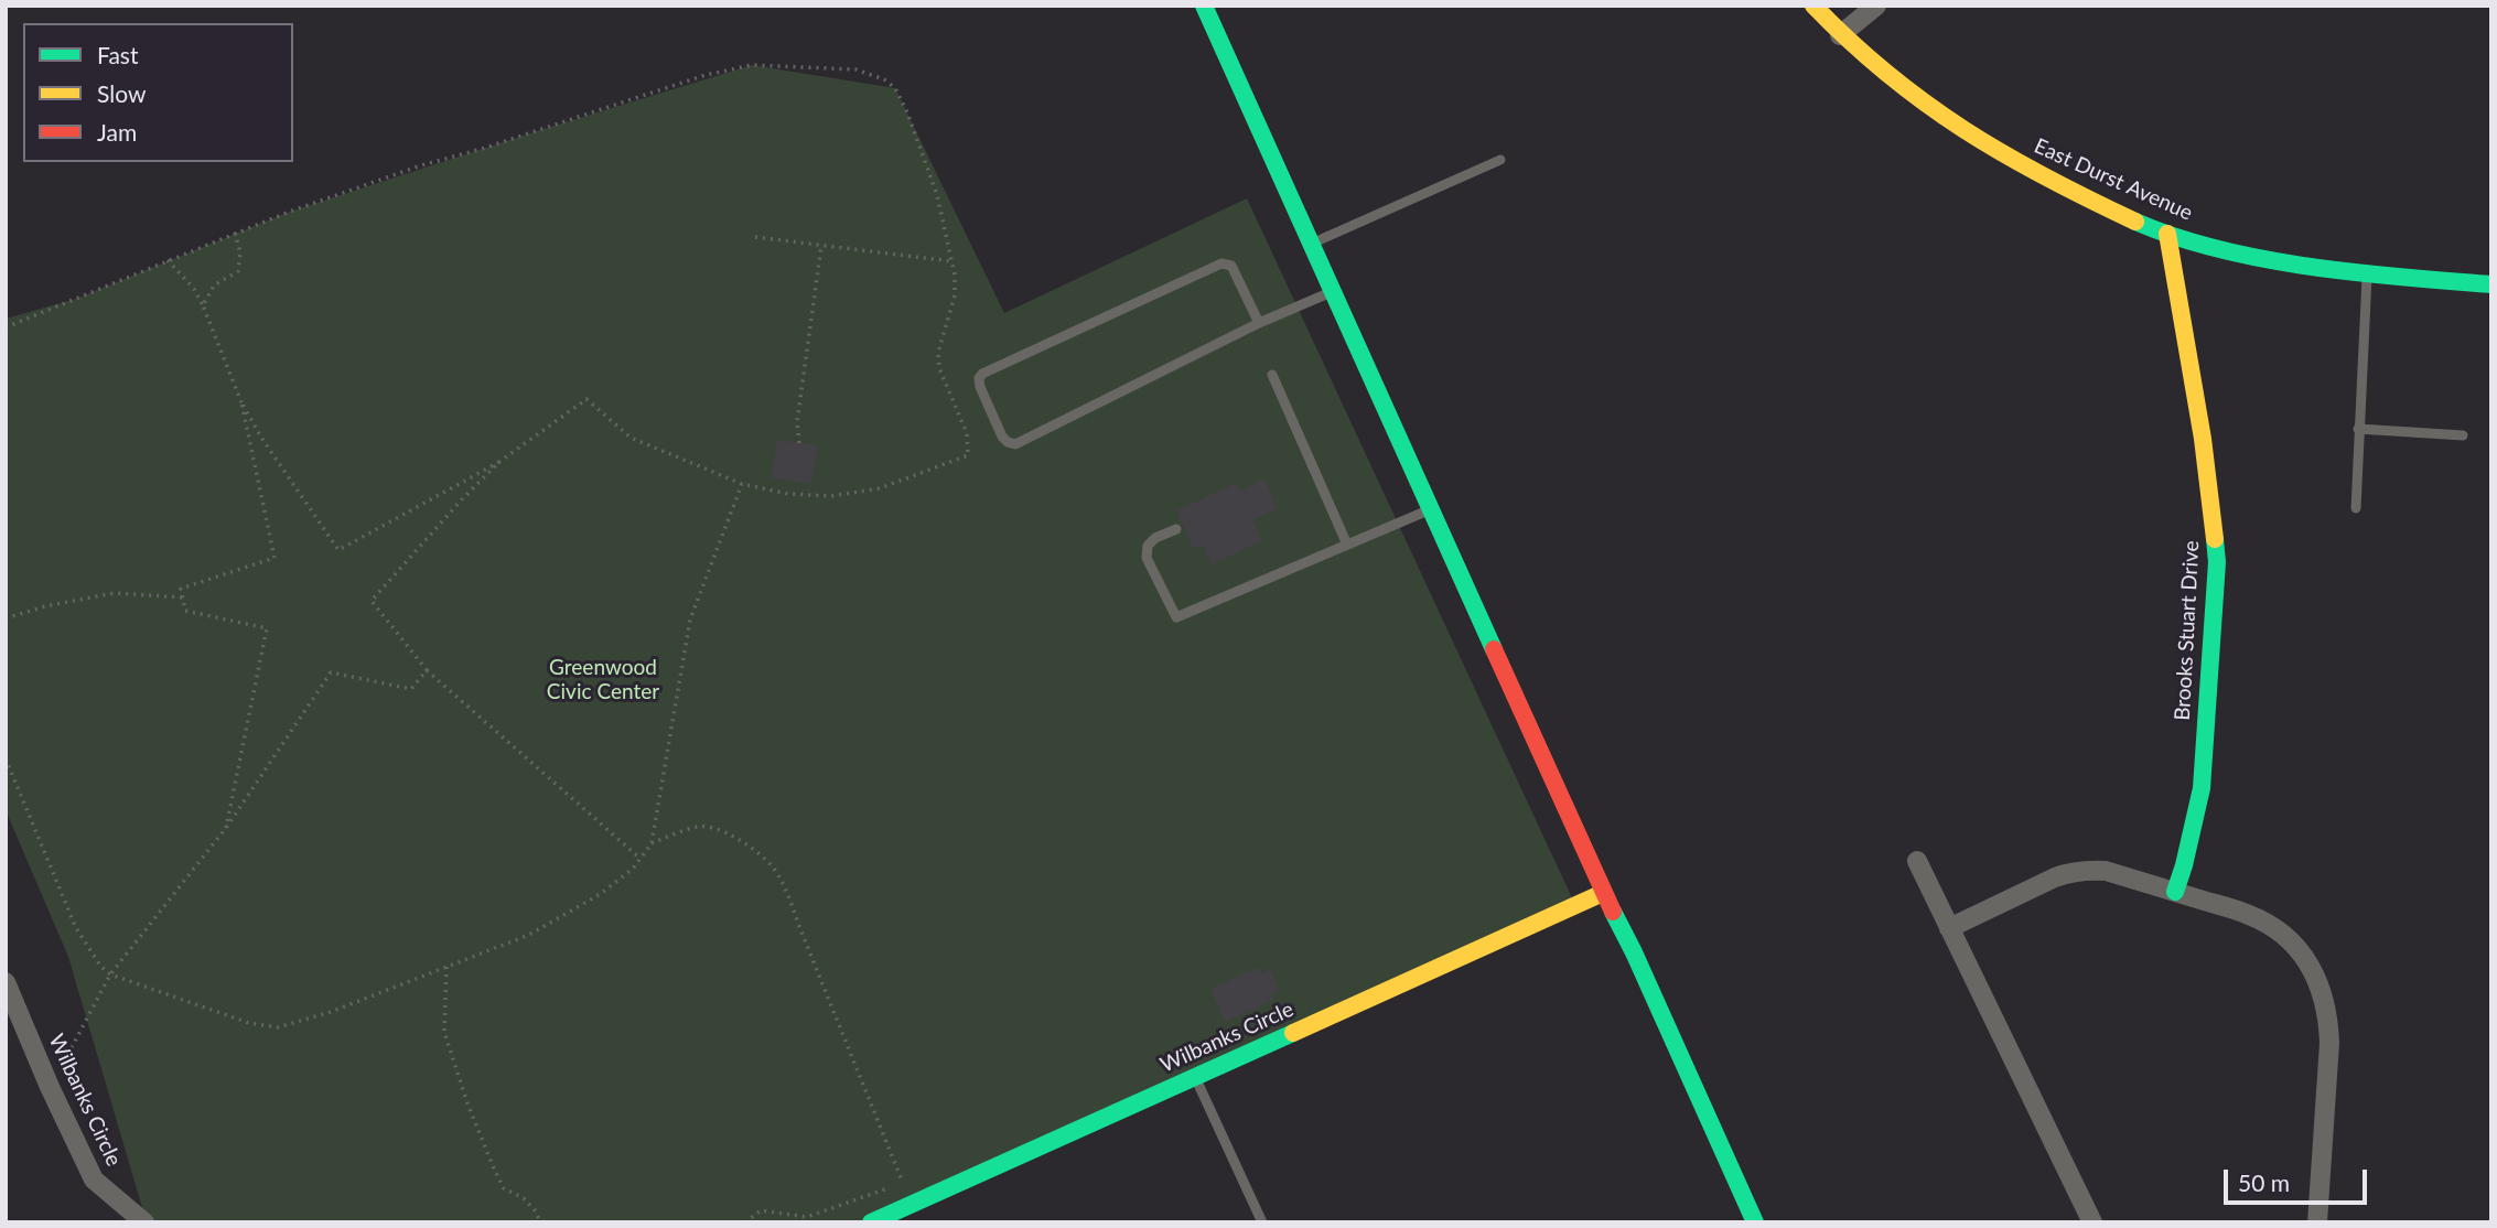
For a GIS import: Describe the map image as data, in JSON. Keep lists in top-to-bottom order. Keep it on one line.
{"streets":{"main road":["East Durst Avenue","Brooks Stuart Drive","Wilbanks Circle"]},"crossings":[["East Durst Avenue","Brooks Stuart Drive"]],"parks":["Greenwood Civic Center"],"legend":["Fast","Slow","Jam"],"scale_bar":"50 m"}
